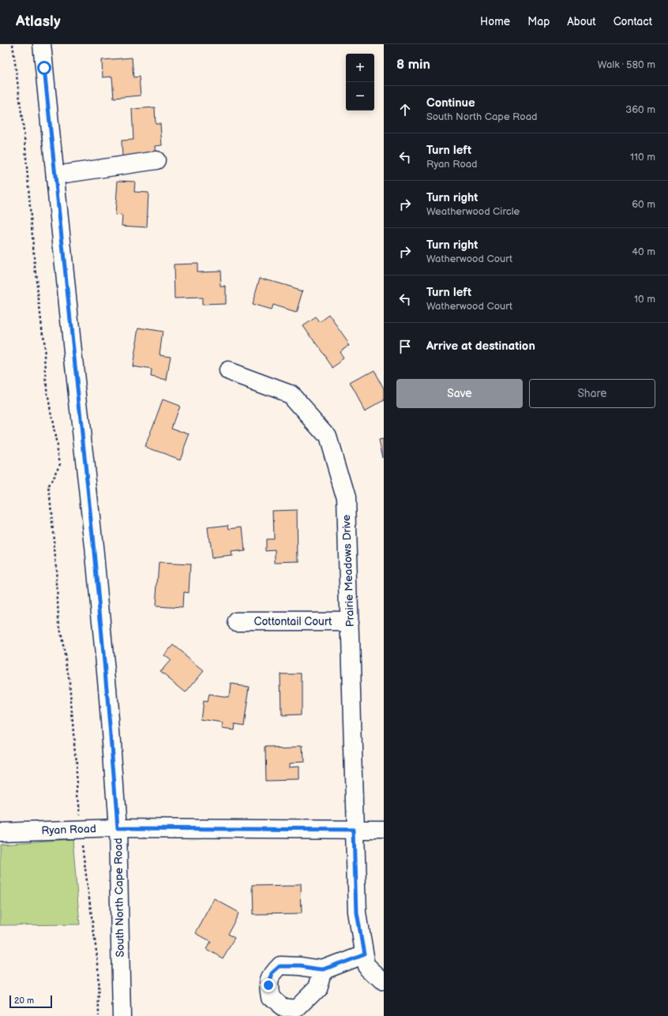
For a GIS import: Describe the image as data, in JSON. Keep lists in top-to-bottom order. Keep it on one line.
{"streets":{"street":["Prairie Meadows Drive","Cottontail Court","Ryan Road","South North Cape Road"]},"crossings":[["Prairie Meadows Drive","Cottontail Court"],["Prairie Meadows Drive","Ryan Road"],["Ryan Road","South North Cape Road"]],"scale_bar":"20 m","page":{"header":"Atlasly","nav":["Home","Map","About","Contact"],"heading":["8 min","Walk · 580 m"],"map_buttons":["+","−"],"list":[["Continue","South North Cape Road","360 m"],["Turn left","Ryan Road","110 m"],["Turn right","Weatherwood Circle","60 m"],["Turn right","Watherwood Court","40 m"],["Turn left","Watherwood Court","10 m"],"Arrive at destination"],"buttons":["Save","Share"],"scale":"20 m"}}
